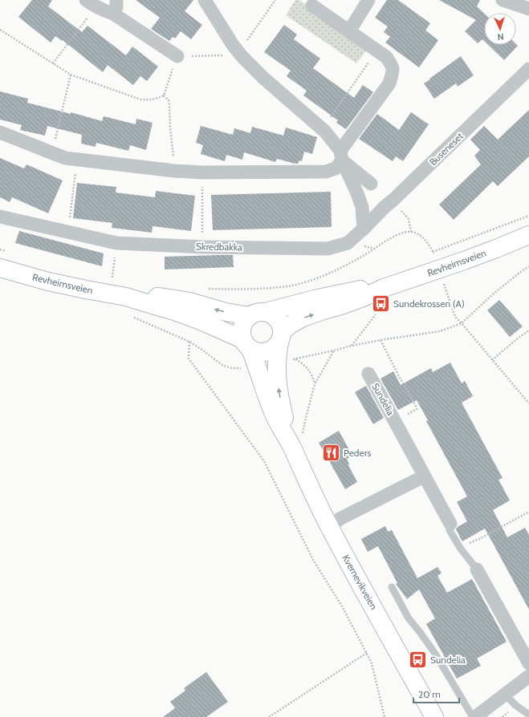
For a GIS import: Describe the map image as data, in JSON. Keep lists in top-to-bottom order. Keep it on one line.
{"streets":{"main road":["Revheimsveien","Kvernevikveien"],"street":["Buseneset","Skredbakka","Sundelia"]},"crossings":[["Buseneset","Skredbakka"],["Revheimsveien","Kvernevikveien"]],"places":{"bus stop":["Sundekrossen (A)","Sundelia"],"restaurant":["Peders"]},"scale_bar":"20 m","north":"bottom"}
